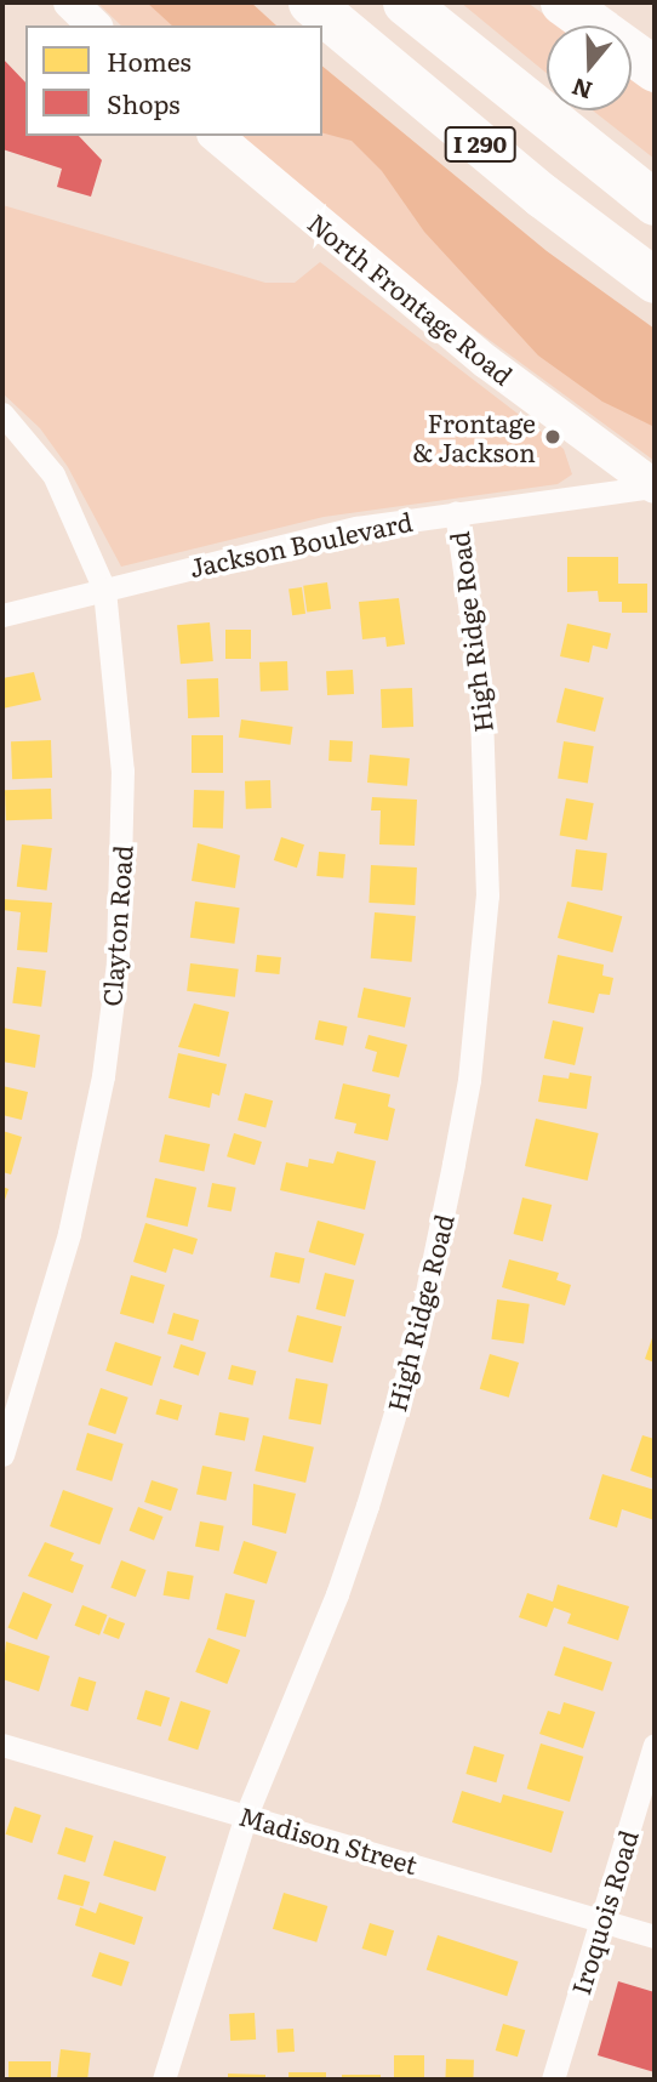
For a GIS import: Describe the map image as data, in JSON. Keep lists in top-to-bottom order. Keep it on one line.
{"streets":{"highway":["I 290"],"main road":["North Frontage Road"],"street":["Jackson Boulevard","High Ridge Road","Clayton Road","Madison Street","Iroquois Road"]},"crossings":[["North Frontage Road","Jackson Boulevard"],["Jackson Boulevard","High Ridge Road"],["Jackson Boulevard","Clayton Road"],["High Ridge Road","Madison Street"],["Madison Street","Iroquois Road"]],"places":["Frontage & Jackson"],"legend":["Homes","Shops"],"north":"bottom"}
